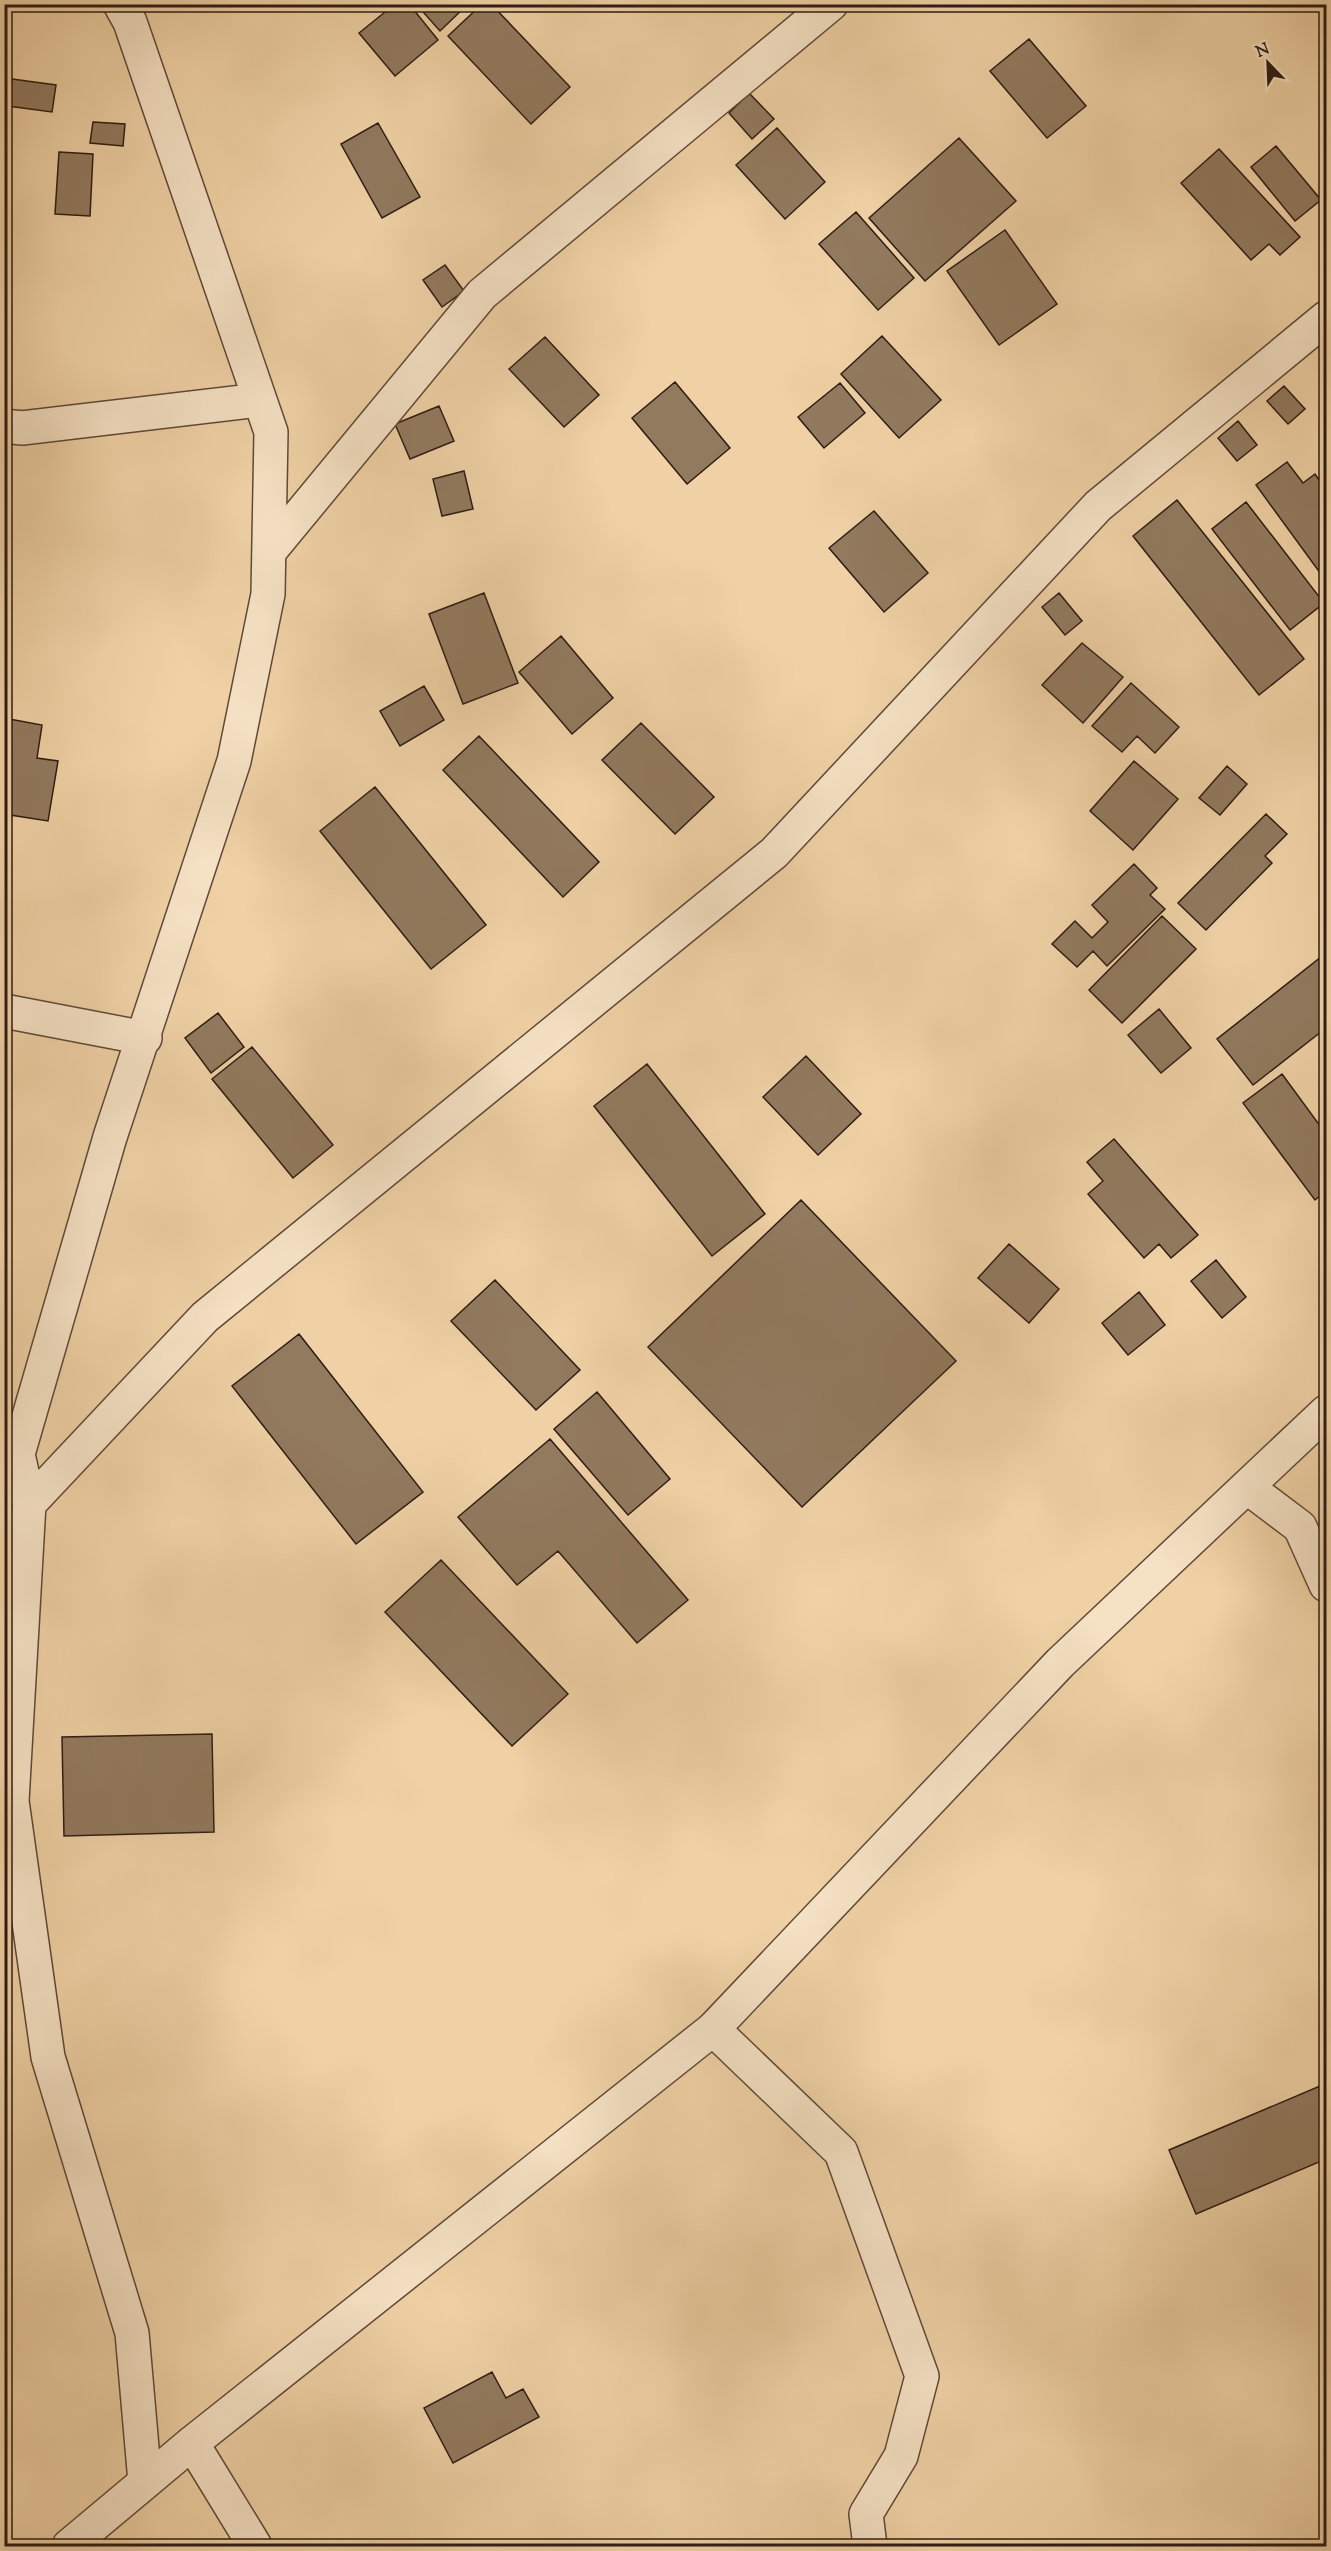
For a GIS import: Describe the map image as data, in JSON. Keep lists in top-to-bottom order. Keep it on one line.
{"north":"top left"}
